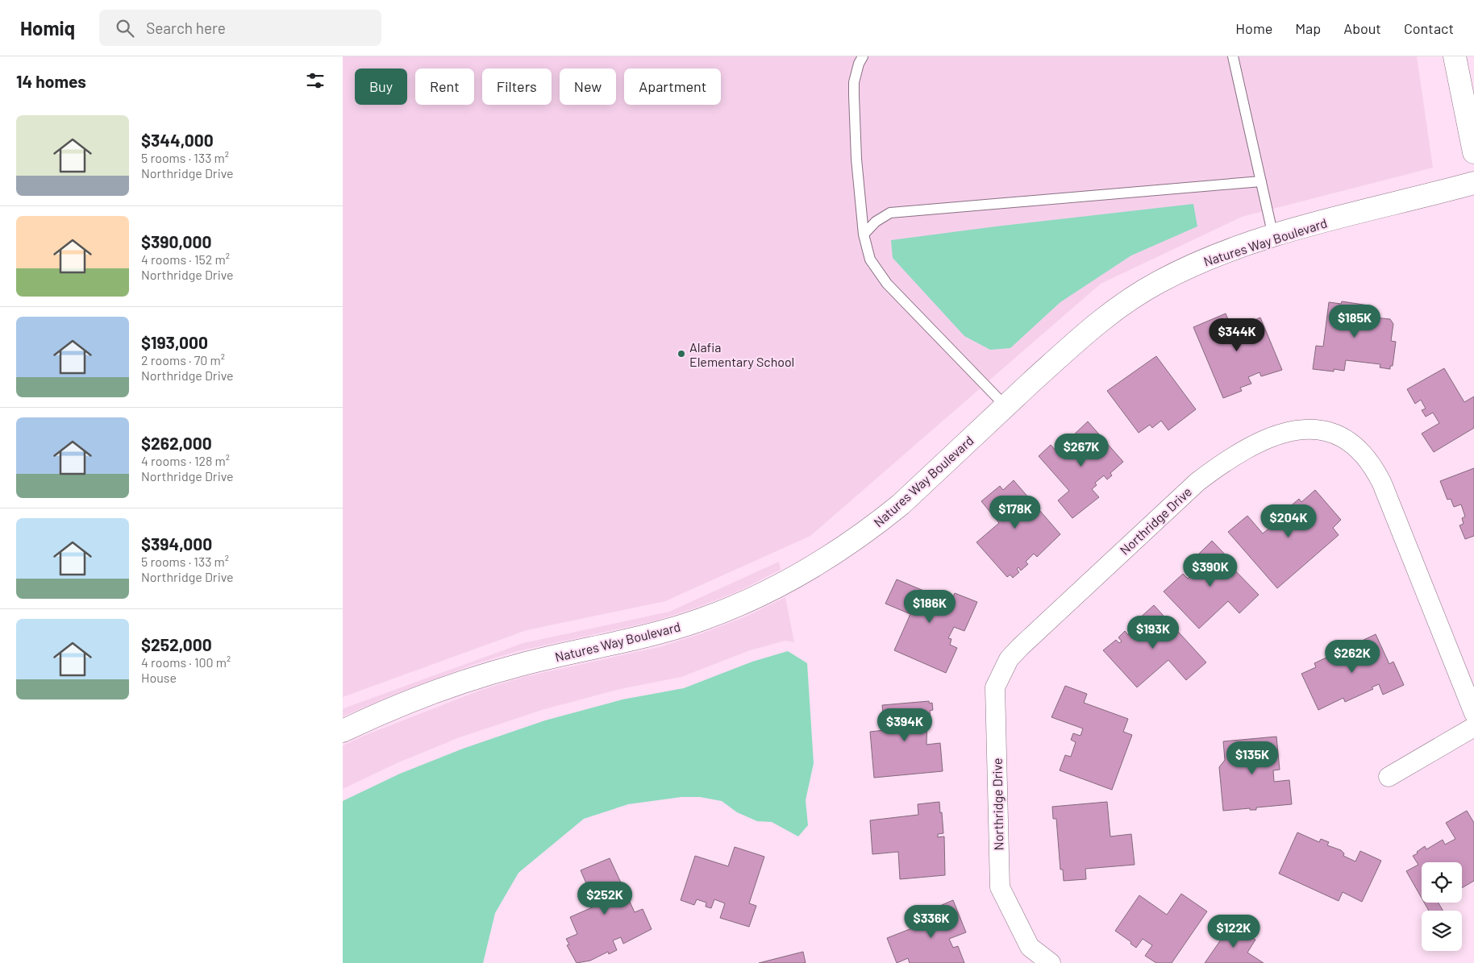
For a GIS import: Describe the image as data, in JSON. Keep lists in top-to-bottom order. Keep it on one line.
{"streets":{"street":["Natures Way Boulevard","Northridge Drive"]},"places":["Alafia Elementary School"],"page":{"header":"Homiq","search":"Search here","nav":["Home","Map","About","Contact"],"heading":"14 homes","chip":["Buy","Rent","Filters","New","Apartment"],"list":[{"name":"$344,000","note":"5 rooms · 133 m² · Northridge Drive"},{"name":"$390,000","note":"4 rooms · 152 m² · Northridge Drive"},{"name":"$193,000","note":"2 rooms · 70 m² · Northridge Drive"},{"name":"$262,000","note":"4 rooms · 128 m² · Northridge Drive"},{"name":"$394,000","note":"5 rooms · 133 m² · Northridge Drive"},{"name":"$252,000","note":"4 rooms · 100 m² · House"}],"price":["$185K","$344K","$267K","$178K","$204K","$390K","$186K","$193K","$262K","$394K","$135K","$252K","$336K","$122K"]}}
